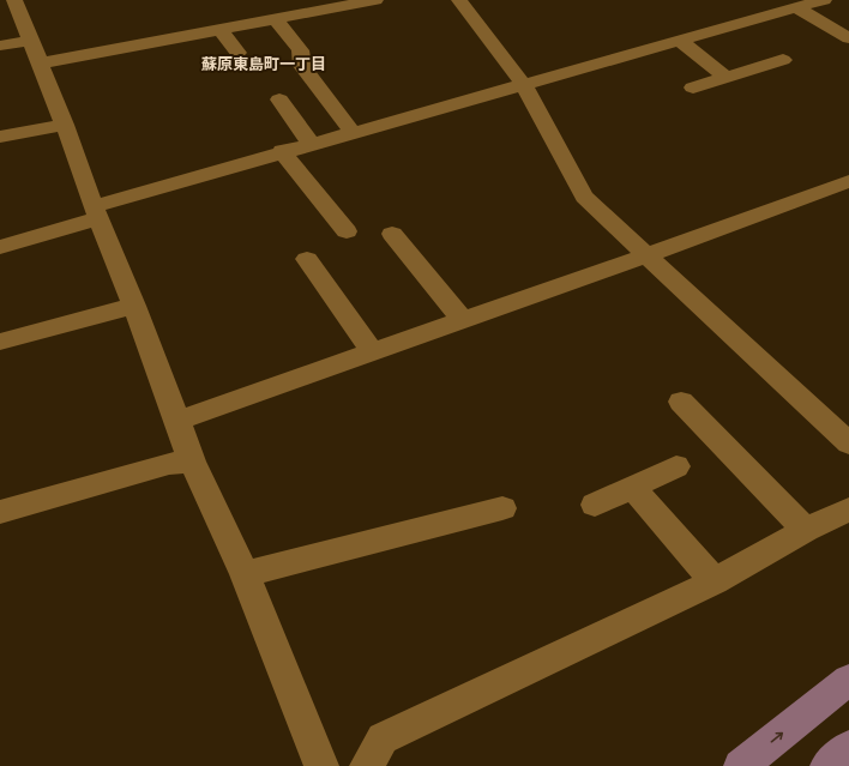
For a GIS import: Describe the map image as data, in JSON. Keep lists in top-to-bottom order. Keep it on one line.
{"districts":["蘇原東島町一丁目"]}
